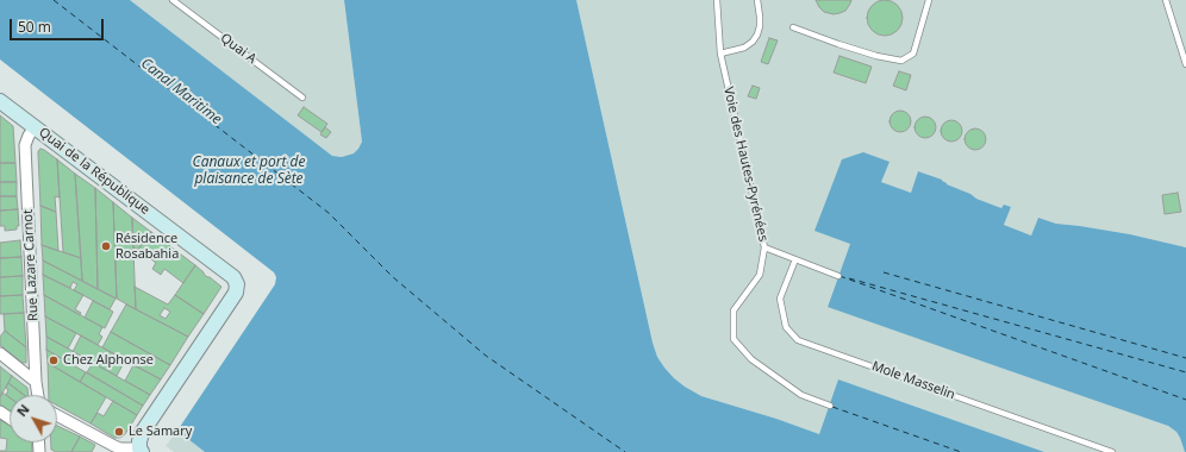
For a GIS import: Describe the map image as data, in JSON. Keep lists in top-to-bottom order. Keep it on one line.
{"streets":{"main road":["Quai de la République"],"street":["Rue Lazare Carnot"],"lane":["Quai A","Voie des Hautes-Pyrénées","Mole Masselin"]},"crossings":[["Quai de la République","Rue Lazare Carnot"]],"water":["Canal Maritime","Canaux et port de plaisance de Sète"],"places":["Résidence Rosabahia","Chez Alphonse","Le Samary"],"scale_bar":"50 m","north":"top left"}
